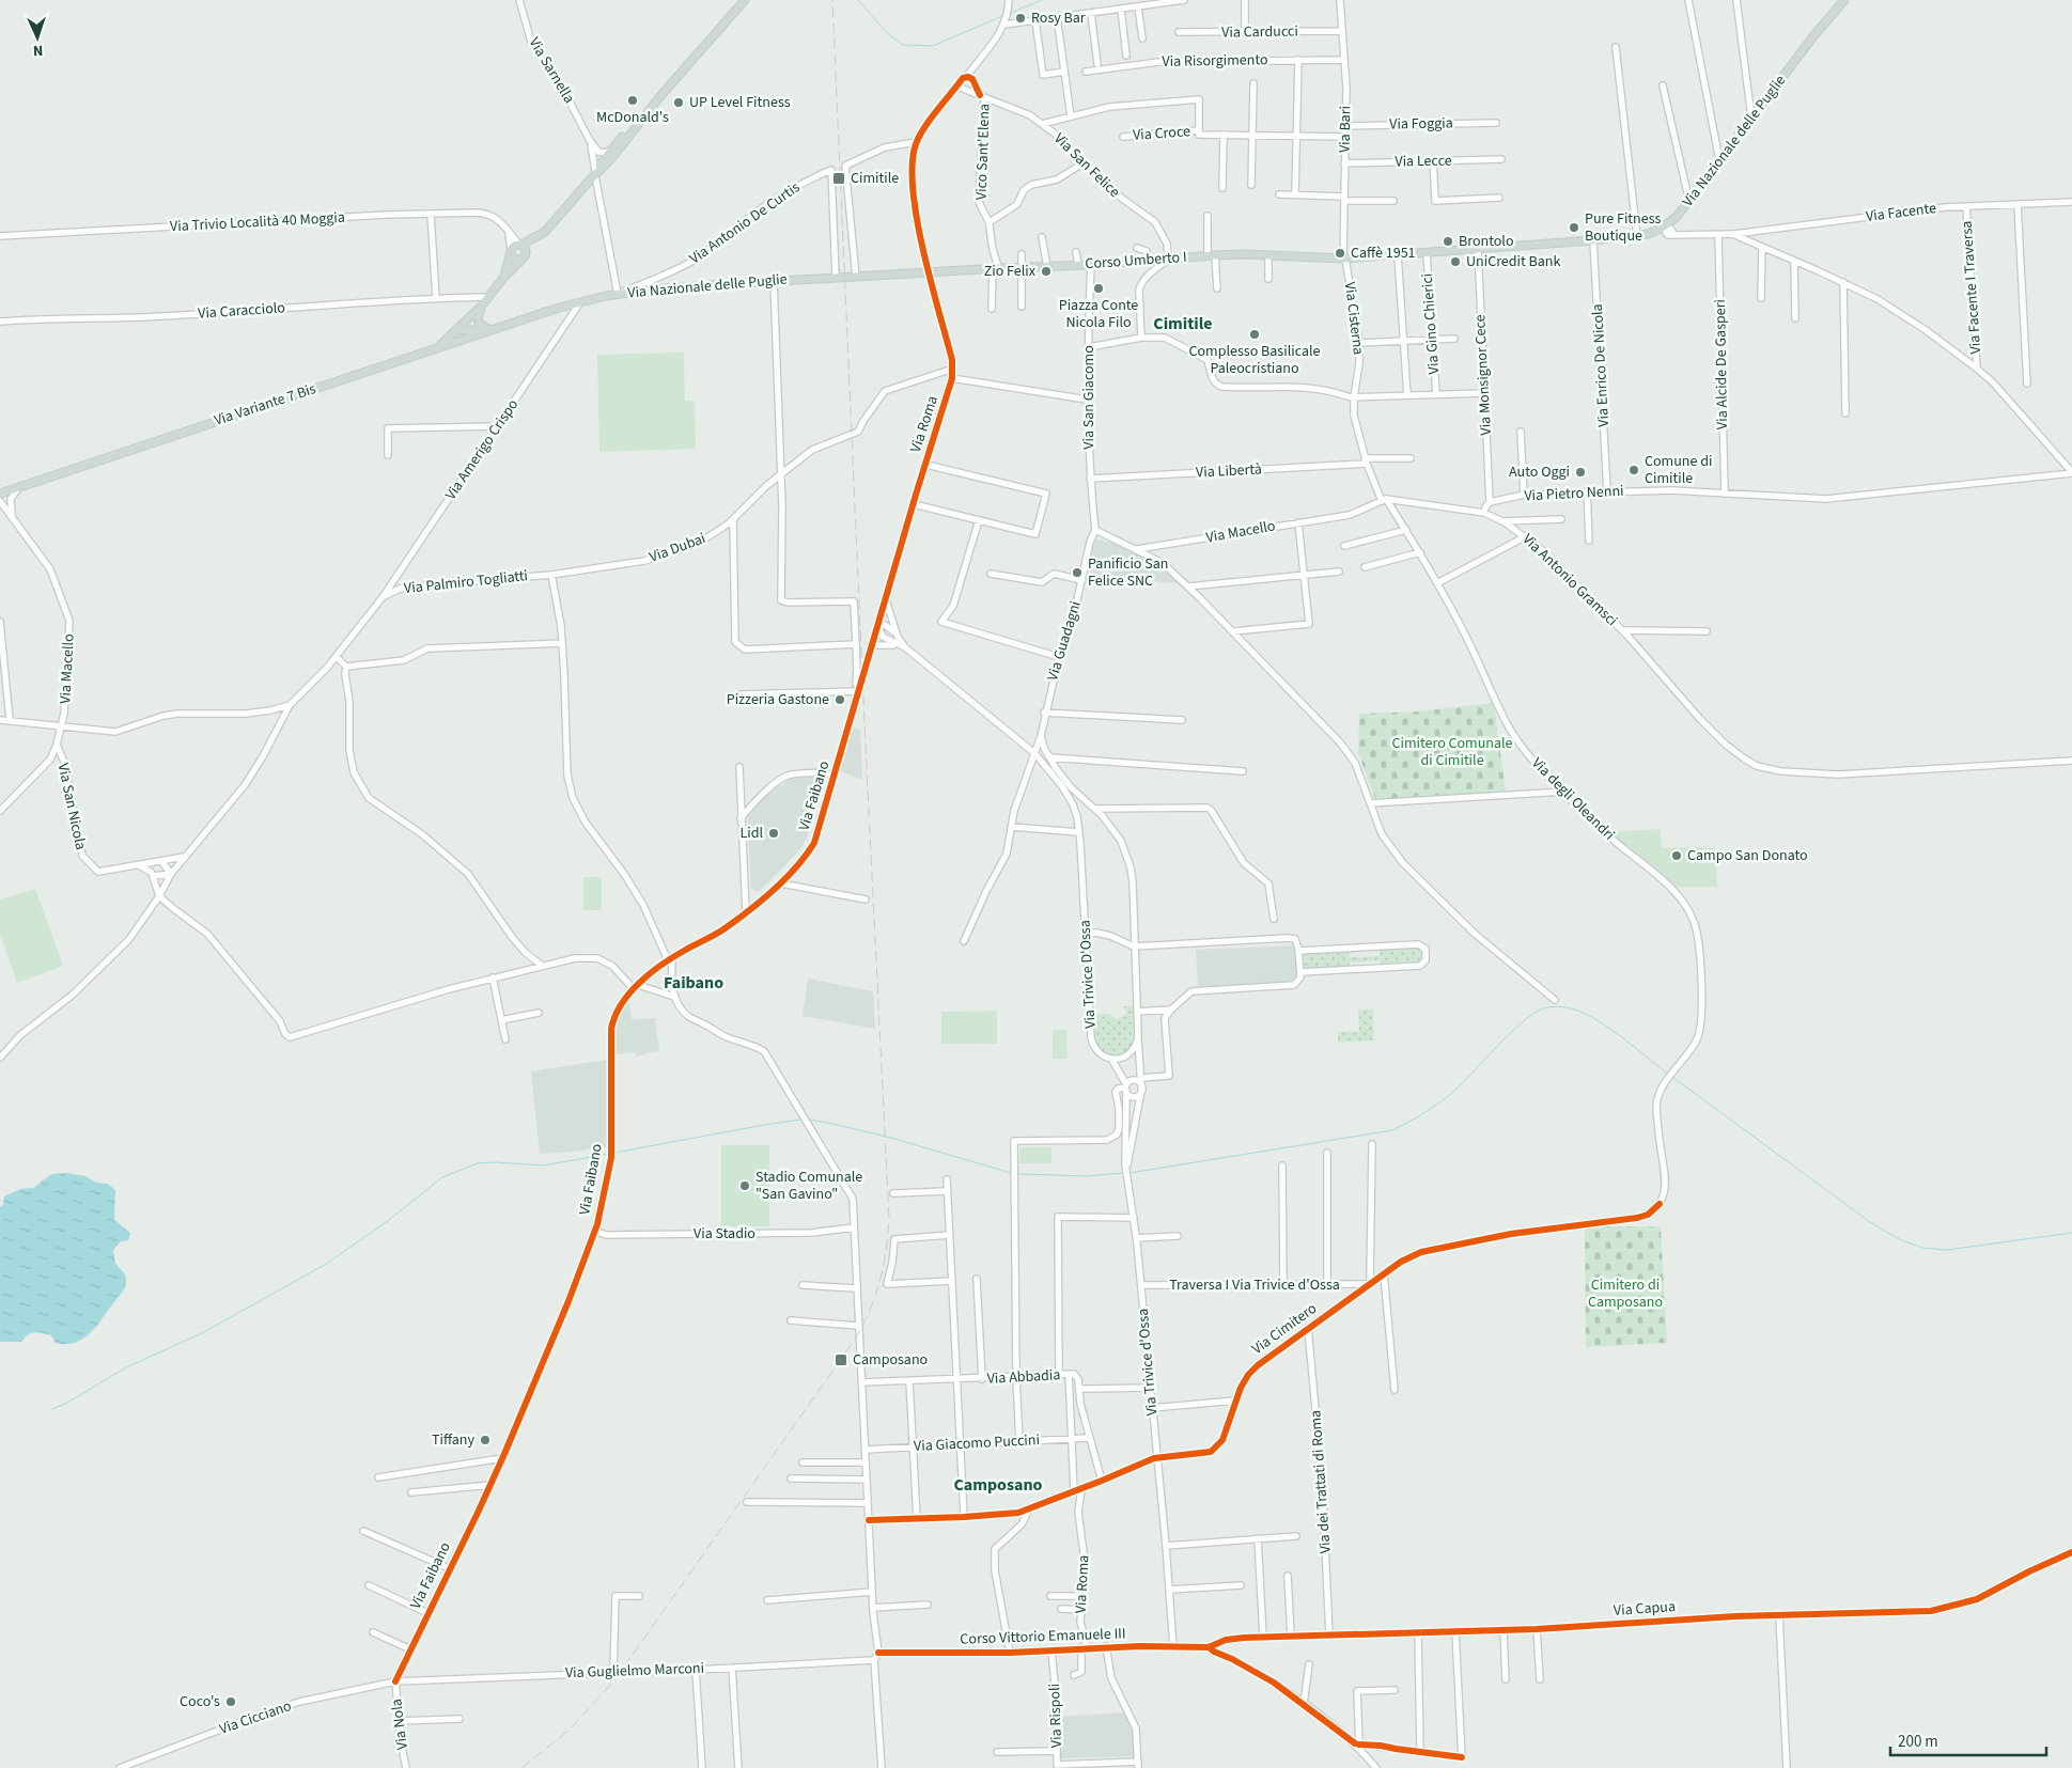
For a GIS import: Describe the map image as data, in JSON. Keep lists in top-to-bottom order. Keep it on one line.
{"streets":{"main road":["Via Nazionale delle Puglie","Corso Umberto I","Via Variante 7 Bis"],"street":["Via Carducci","Via Risorgimento","Via Sarnella","Via Foggia","Via Bari","Via Croce","Vico Sant'Elena","Via Lecce","Via San Felice","Via Facente","Via Trivio Località 40 Moggia","Via Antonio De Curtis","Via Facente I Traversa","Via Caracciolo","Via Cisterna","Via Gino Chierici","Via Alcide De Gasperi","Via Enrico De Nicola","Via Monsignor Cece","Via San Giacomo","Via Roma","Via Amerigo Crispo","Via Libertà","Via Pietro Nenni","Via Macello","Via Dubai","Via Antonio Gramsci","Via Palmiro Togliatti","Via Guadagni","Via Faibano","Via degli Oleandri","Via San Nicola","Via Trivice D'Ossa","Via Stadio","Traversa I Via Trivice d'Ossa","Via Cimitero","Via Trivice d'Ossa","Via Abbadia","Via Giacomo Puccini","Via dei Trattati di Roma","Via Capua","Corso Vittorio Emanuele III","Via Guglielmo Marconi","Via Rispoli","Via Cicciano","Via Nola"]},"crossings":[["Via Carducci","Via Bari"],["Via Risorgimento","Via Bari"],["Via Sarnella","Via Nazionale delle Puglie"],["Via Sarnella","Via Antonio De Curtis"],["Via Sarnella","Via Variante 7 Bis"],["Via Foggia","Via Bari"],["Via Bari","Via Croce"],["Via Bari","Via Nazionale delle Puglie"],["Via Bari","Via Lecce"],["Via Bari","Corso Umberto I"],["Via Bari","Via Cisterna"],["Via Nazionale delle Puglie","Via Facente"],["Via Nazionale delle Puglie","Via Antonio De Curtis"],["Via Nazionale delle Puglie","Corso Umberto I"],["Via Nazionale delle Puglie","Via Cisterna"],["Via Nazionale delle Puglie","Via Gino Chierici"],["Via Nazionale delle Puglie","Via Enrico De Nicola"],["Via Nazionale delle Puglie","Via Monsignor Cece"],["Via Nazionale delle Puglie","Via Variante 7 Bis"],["Via Nazionale delle Puglie","Via Roma"],["Via Nazionale delle Puglie","Via Amerigo Crispo"],["Vico Sant'Elena","Via San Felice"],["Vico Sant'Elena","Corso Umberto I"],["Via San Felice","Corso Umberto I"],["Via Facente","Via Facente I Traversa"],["Via Facente","Via Alcide De Gasperi"],["Via Trivio Località 40 Moggia","Via Variante 7 Bis"],["Corso Umberto I","Via Cisterna"],["Corso Umberto I","Via San Giacomo"],["Corso Umberto I","Via Roma"],["Via Cisterna","Via Libertà"],["Via Cisterna","Via Macello"],["Via Cisterna","Via Antonio Gramsci"],["Via Cisterna","Via degli Oleandri"],["Via Alcide De Gasperi","Via Pietro Nenni"],["Via Enrico De Nicola","Via Pietro Nenni"],["Via Monsignor Cece","Via Pietro Nenni"],["Via San Giacomo","Via Libertà"],["Via San Giacomo","Via Guadagni"],["Via Roma","Via Dubai"],["Via Roma","Via Faibano"],["Via Roma","Via Trivice D'Ossa"],["Via Roma","Via Cimitero"],["Via Roma","Corso Vittorio Emanuele III"],["Via Amerigo Crispo","Via Palmiro Togliatti"],["Via Macello","Via Antonio Gramsci"],["Via Macello","Via degli Oleandri"],["Via Dubai","Via Palmiro Togliatti"],["Via Antonio Gramsci","Via degli Oleandri"],["Via Guadagni","Via Trivice D'Ossa"],["Via Faibano","Via Stadio"],["Via Faibano","Via Guglielmo Marconi"],["Via Faibano","Via Cicciano"],["Via Faibano","Via Nola"],["Via degli Oleandri","Via Cimitero"],["Traversa I Via Trivice d'Ossa","Via Cimitero"],["Traversa I Via Trivice d'Ossa","Via Trivice d'Ossa"],["Via Cimitero","Via Trivice d'Ossa"],["Via Cimitero","Via Abbadia"],["Via Cimitero","Via dei Trattati di Roma"],["Via Trivice d'Ossa","Corso Vittorio Emanuele III"],["Via Abbadia","Via Giacomo Puccini"],["Via dei Trattati di Roma","Via Capua"],["Via Capua","Corso Vittorio Emanuele III"],["Corso Vittorio Emanuele III","Via Rispoli"],["Via Guglielmo Marconi","Via Cicciano"],["Via Guglielmo Marconi","Via Nola"],["Via Cicciano","Via Nola"]],"districts":["Cimitile","Faibano","Camposano"],"parks":["Cimitero Comunale di Cimitile","Cimitero di Camposano"],"places":{"other":["Rosy Bar","McDonald's","UP Level Fitness","Pure Fitness Boutique","Brontolo","Caffè 1951","UniCredit Bank","Zio Felix","Piazza Conte Nicola Filo","Complesso Basilicale Paleocristiano","Comune di Cimitile","Auto Oggi","Panificio San Felice SNC","Pizzeria Gastone","Lidl","Campo San Donato","Stadio Comunale \"San Gavino\"","Tiffany","Coco's"],"transit":["Cimitile","Camposano"]},"scale_bar":"200 m","north":"bottom"}
